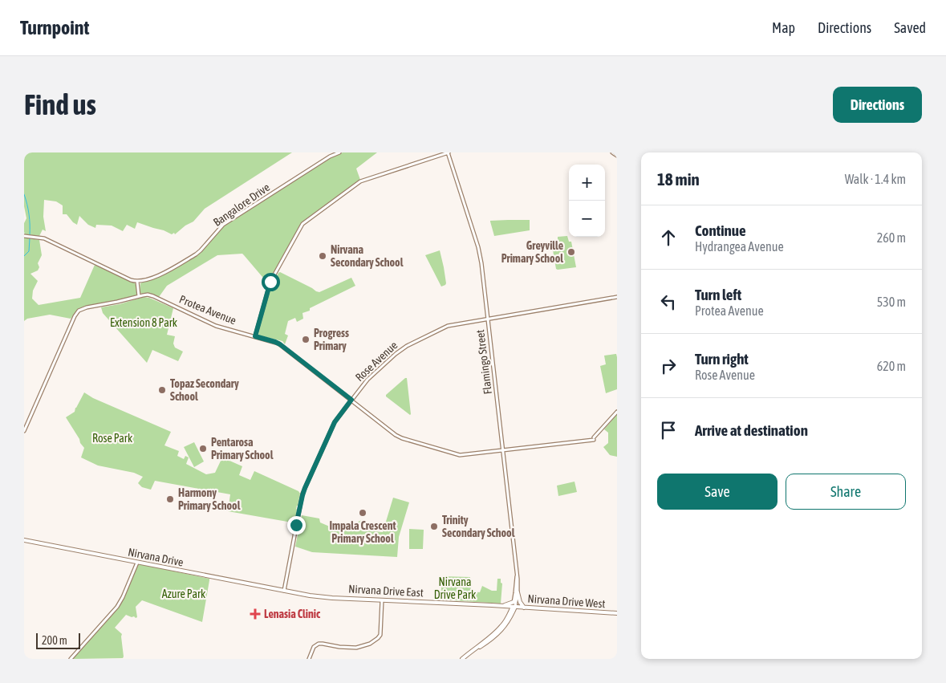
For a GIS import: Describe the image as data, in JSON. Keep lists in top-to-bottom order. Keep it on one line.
{"streets":{"main road":["Nirvana Drive","Nirvana Drive East","Nirvana Drive West"],"street":["Bangalore Drive","Protea Avenue","Rose Avenue","Flamingo Street"]},"crossings":[["Protea Avenue","Rose Avenue"],["Protea Avenue","Flamingo Street"],["Rose Avenue","Flamingo Street"],["Rose Avenue","Nirvana Drive"],["Rose Avenue","Nirvana Drive East"],["Flamingo Street","Nirvana Drive East"],["Flamingo Street","Nirvana Drive West"],["Nirvana Drive","Nirvana Drive East"],["Nirvana Drive East","Nirvana Drive West"]],"parks":["Extension 8 Park","Rose Park","Nirvana Drive Park","Azure Park"],"places":{"other":["Greyville Primary School","Nirvana Secondary School","Progress Primary","Topaz Secondary School","Pentarosa Primary School","Harmony Primary School","Impala Crescent Primary School","Trinity Secondary School"],"health":["Lenasia Clinic"]},"scale_bar":"200 m","page":{"header":"Turnpoint","nav":["Map","Directions","Saved"],"buttons":["Directions",["Save","Share"]],"title":"Find us","heading":["18 min","Walk · 1.4 km"],"map_buttons":["+","−"],"list":[["Continue","Hydrangea Avenue","260 m"],["Turn left","Protea Avenue","530 m"],["Turn right","Rose Avenue","620 m"],"Arrive at destination"],"scale":"200 m"}}
